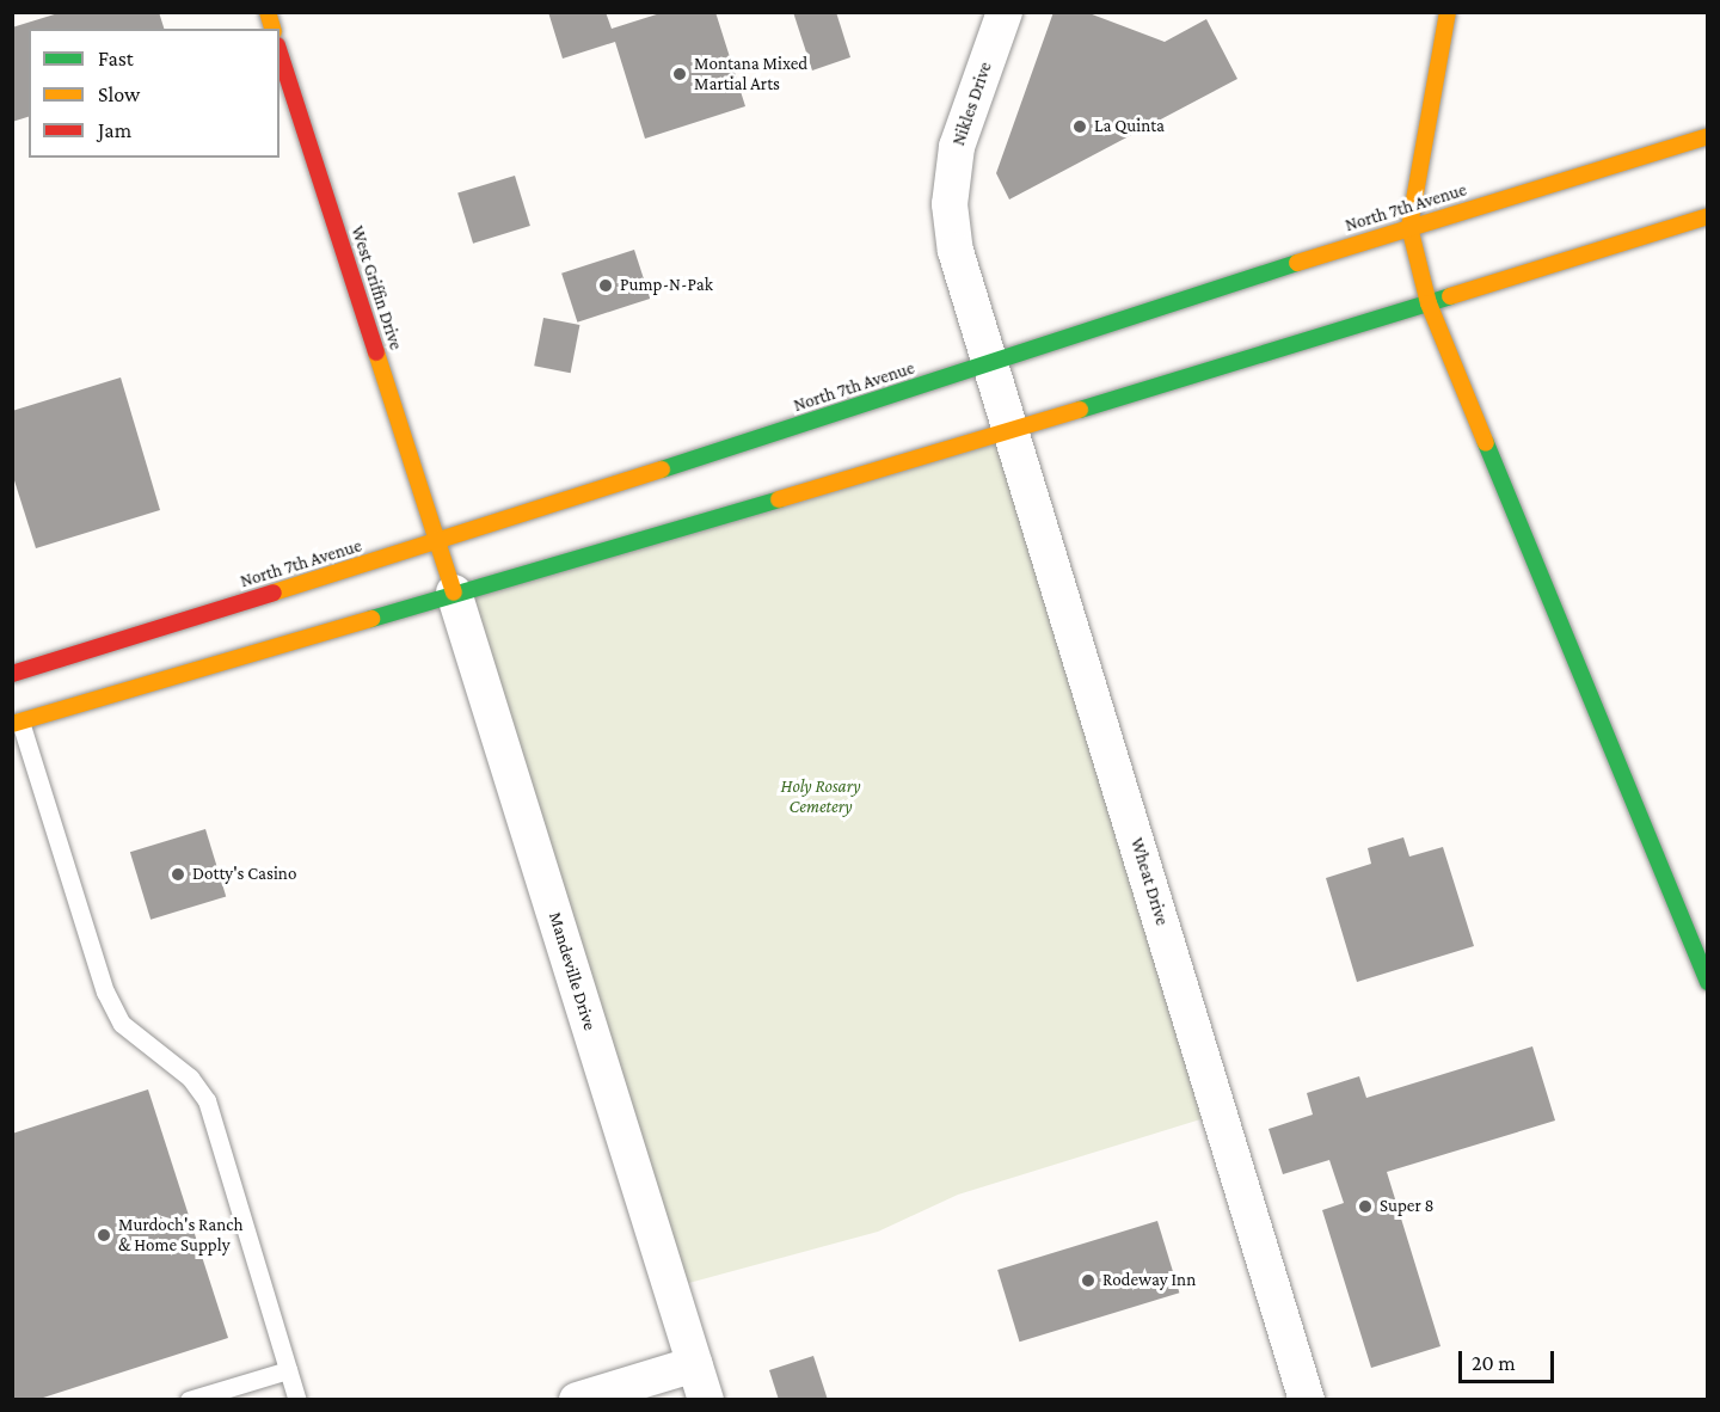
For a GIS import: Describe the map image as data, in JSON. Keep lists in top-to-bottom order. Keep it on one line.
{"streets":{"main road":["North 7th Avenue","West Griffin Drive","Mandeville Drive"],"street":["Nikles Drive","Wheat Drive"]},"crossings":[["Nikles Drive","North 7th Avenue"],["Nikles Drive","Wheat Drive"],["North 7th Avenue","West Griffin Drive"],["North 7th Avenue","Wheat Drive"],["North 7th Avenue","Mandeville Drive"],["West Griffin Drive","Mandeville Drive"]],"parks":["Holy Rosary Cemetery"],"places":["Montana Mixed Martial Arts","La Quinta","Pump-N-Pak","Dotty's Casino","Super 8","Murdoch's Ranch & Home Supply","Rodeway Inn"],"legend":["Fast","Slow","Jam"],"scale_bar":"20 m"}
